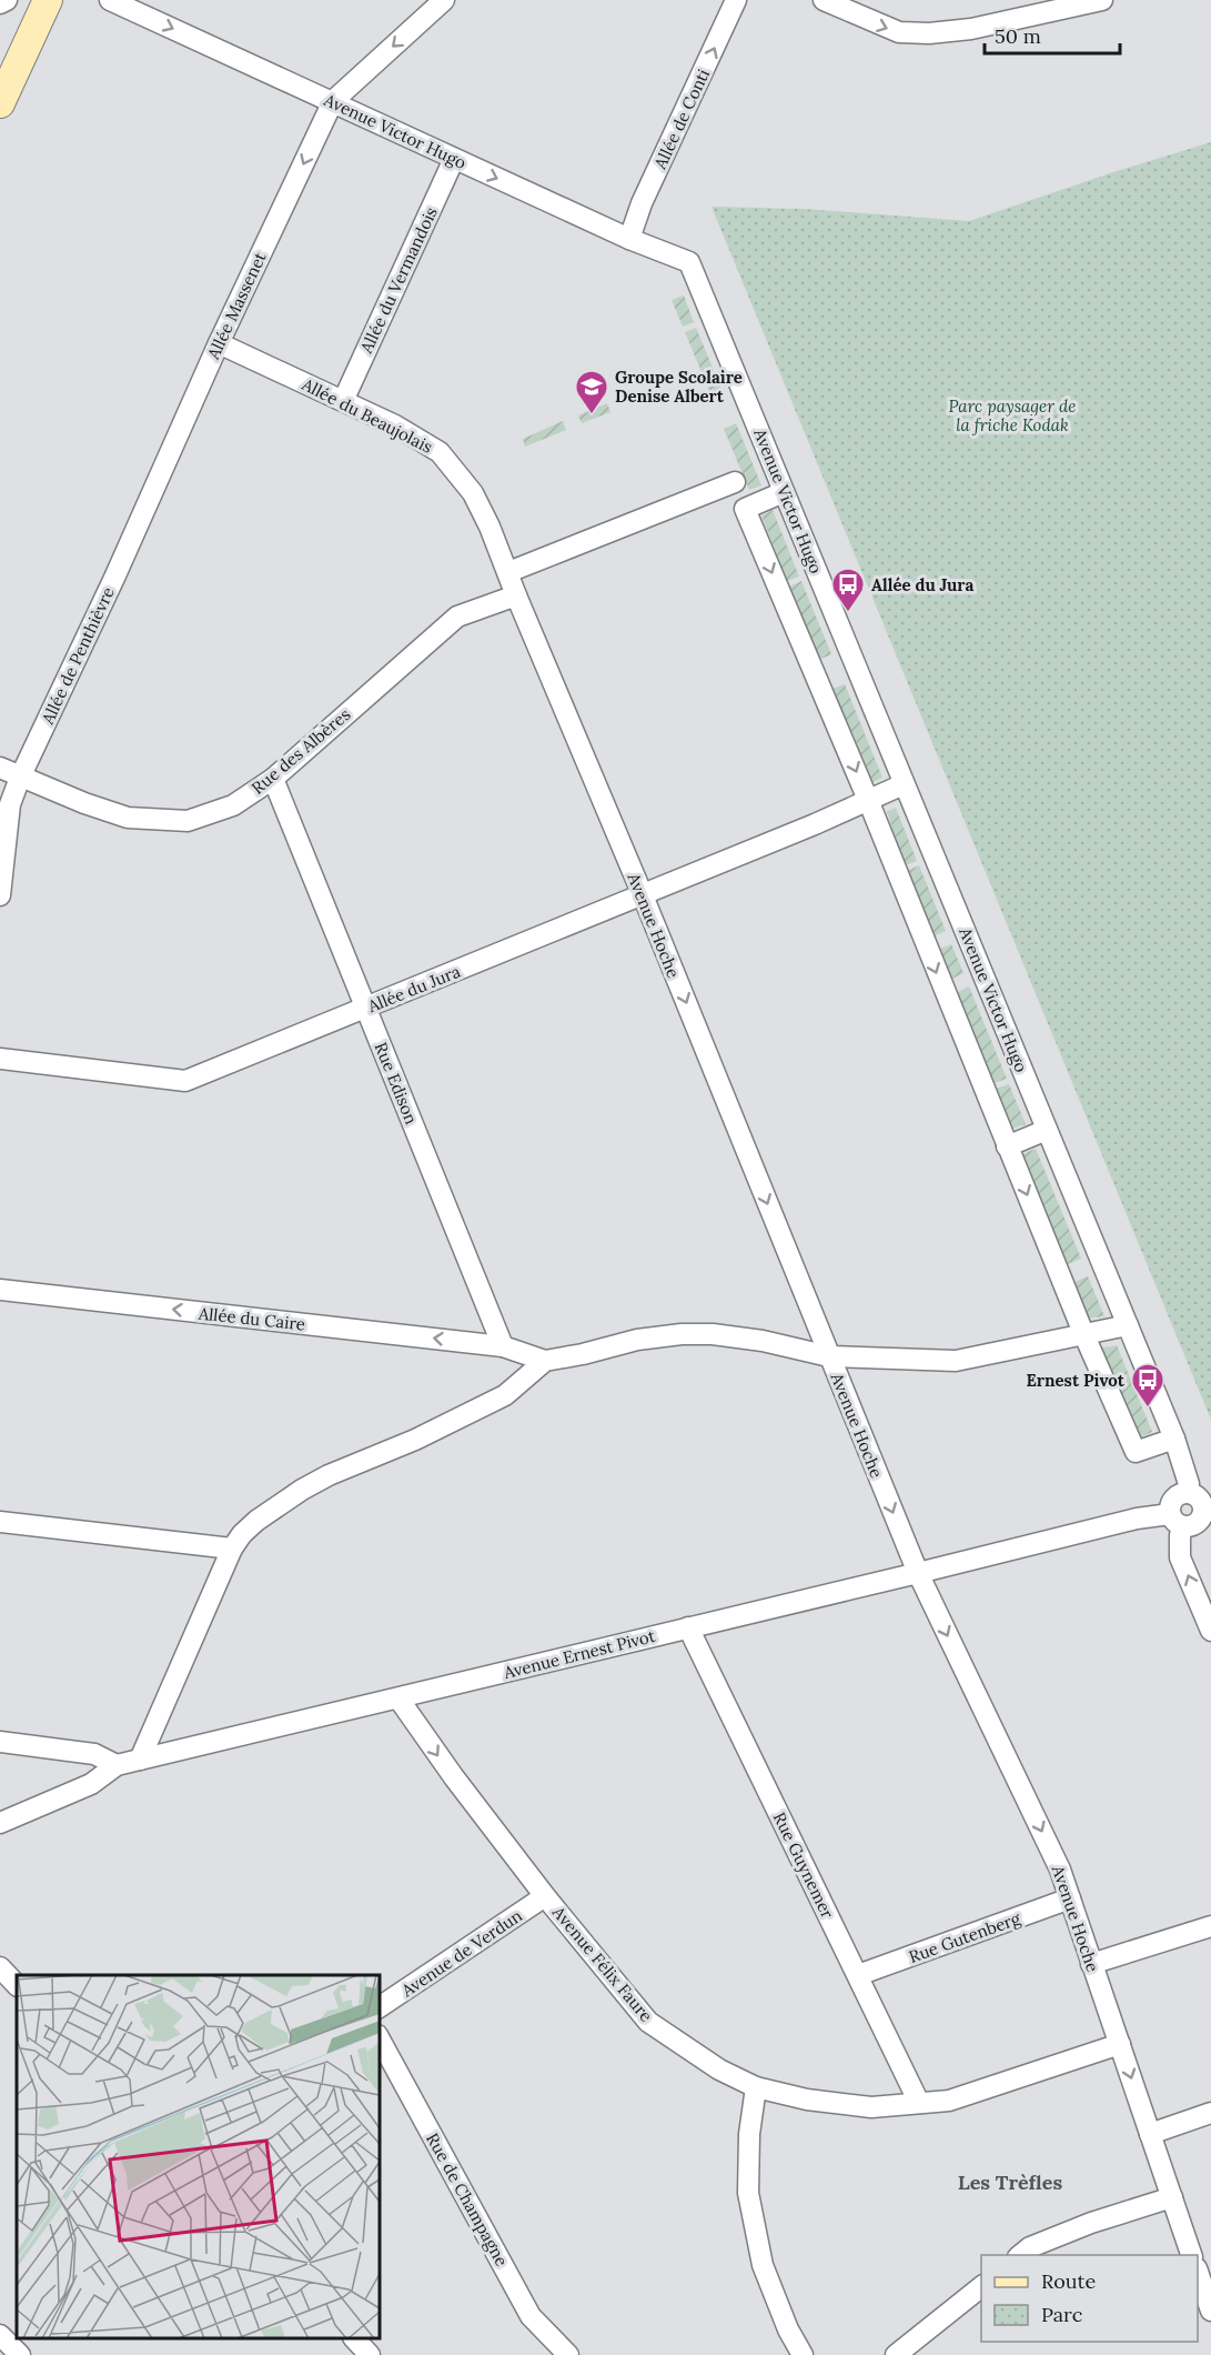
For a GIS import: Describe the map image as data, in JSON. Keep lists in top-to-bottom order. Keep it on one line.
{"streets":{"street":["Allée de Conti","Avenue Victor Hugo","Allée du Vermandois","Allée Massenet","Allée du Beaujolais","Allée de Penthièvre","Rue des Albères","Avenue Hoche","Allée du Jura","Rue Edison","Allée du Caire","Avenue Ernest Pivot","Rue Guynemer","Rue Gutenberg","Avenue de Verdun","Avenue Félix Faure","Rue de Champagne"]},"crossings":[["Allée de Conti","Avenue Victor Hugo"],["Avenue Victor Hugo","Allée du Vermandois"],["Avenue Victor Hugo","Allée Massenet"],["Avenue Victor Hugo","Allée du Jura"],["Avenue Victor Hugo","Avenue Ernest Pivot"],["Allée du Vermandois","Allée du Beaujolais"],["Allée Massenet","Allée du Beaujolais"],["Allée Massenet","Allée de Penthièvre"],["Allée du Beaujolais","Rue des Albères"],["Allée du Beaujolais","Avenue Hoche"],["Allée de Penthièvre","Rue des Albères"],["Rue des Albères","Avenue Hoche"],["Rue des Albères","Rue Edison"],["Avenue Hoche","Allée du Jura"],["Avenue Hoche","Avenue Ernest Pivot"],["Avenue Hoche","Rue Gutenberg"],["Avenue Hoche","Avenue Félix Faure"],["Allée du Jura","Rue Edison"],["Rue Edison","Allée du Caire"],["Avenue Ernest Pivot","Rue Guynemer"],["Avenue Ernest Pivot","Avenue Félix Faure"],["Rue Guynemer","Rue Gutenberg"],["Rue Guynemer","Avenue Félix Faure"],["Avenue de Verdun","Avenue Félix Faure"]],"one_way":["Allée de Conti","Allée Massenet","Avenue Hoche","Allée du Caire"],"districts":["Les Trèfles"],"parks":["Parc paysager de la friche Kodak"],"places":{"school or university":["Groupe Scolaire Denise Albert"],"bus stop":["Allée du Jura","Ernest Pivot"]},"legend":["Route","Parc"],"scale_bar":"50 m"}
